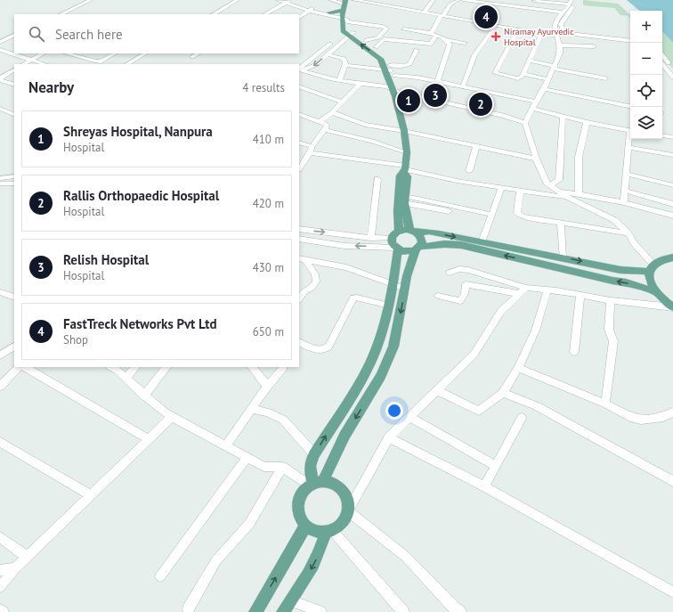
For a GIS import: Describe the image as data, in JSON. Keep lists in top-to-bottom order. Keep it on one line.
{"places":{"health":["Niramay Ayurvedic Hospital"]},"page":{"pins":["4","3","1","2"],"map_buttons":["+","−"],"search":"Search here","heading":["Nearby","4 results"],"list":[{"mark":"1","name":"Shreyas Hospital, Nanpura","note":"Hospital","value":"410 m"},{"mark":"2","name":"Rallis Orthopaedic Hospital","note":"Hospital","value":"420 m"},{"mark":"3","name":"Relish Hospital","note":"Hospital","value":"430 m"},{"mark":"4","name":"FastTreck Networks Pvt Ltd","note":"Shop","value":"650 m"}]}}
